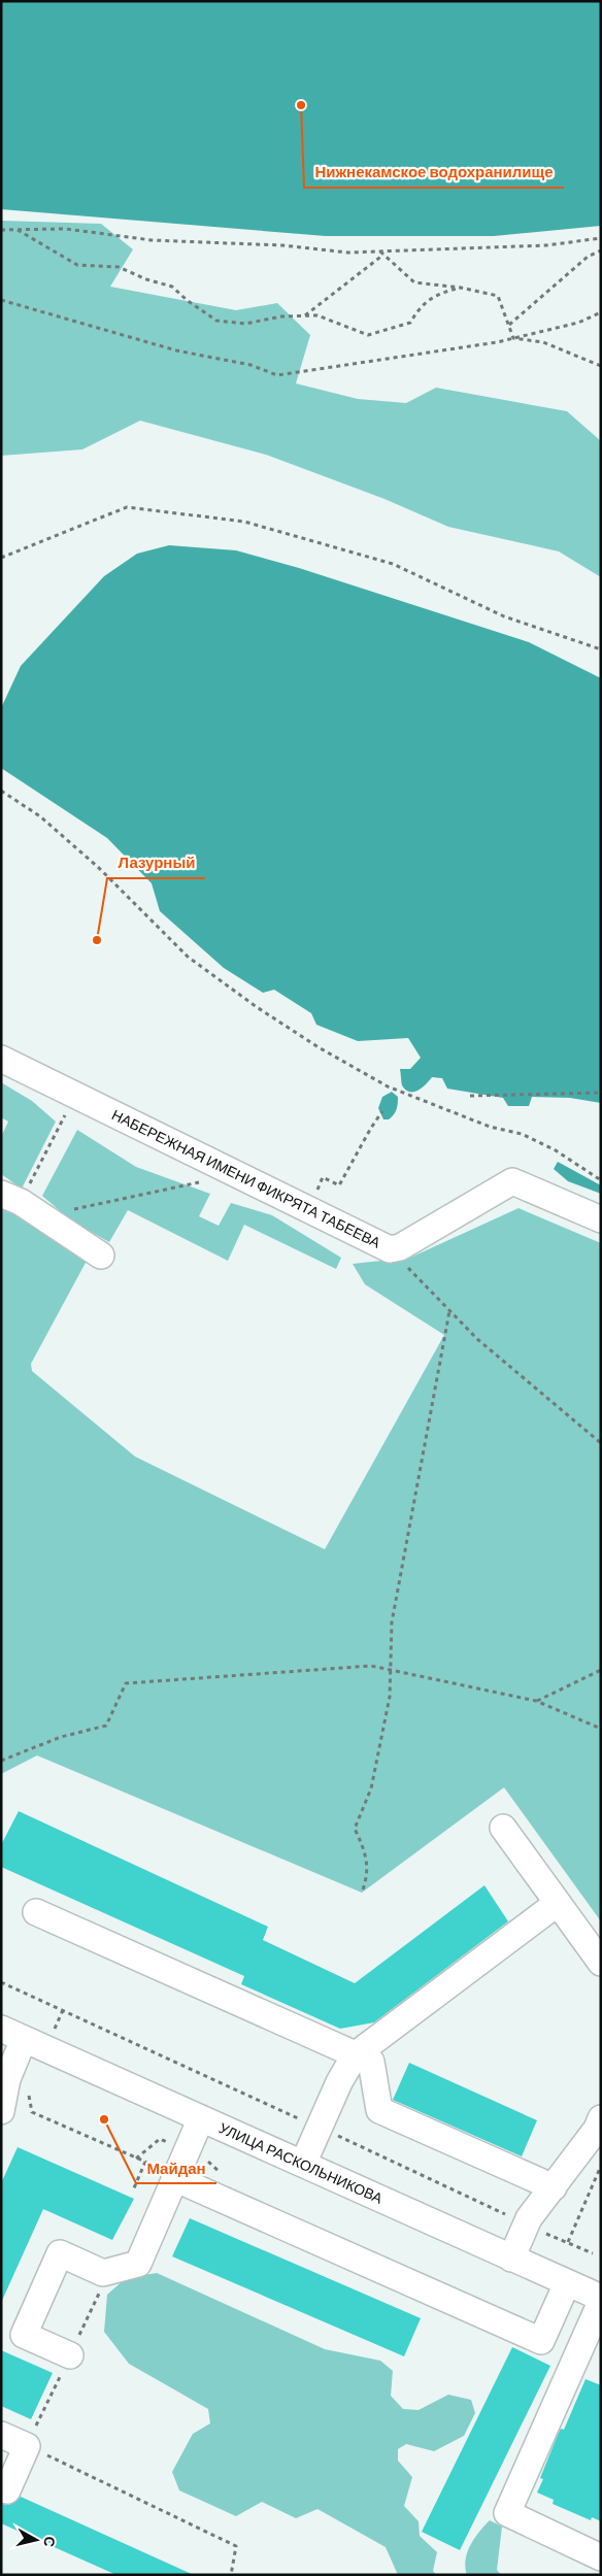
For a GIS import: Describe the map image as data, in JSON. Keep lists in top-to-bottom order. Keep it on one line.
{"streets":{"street":["НАБЕРЕЖНАЯ ИМЕНИ ФИКРЯТА ТАБЕЕВА","УЛИЦА РАСКОЛЬНИКОВА"]},"places":["Нижнекамское водохранилище","Лазурный","Майдан"],"north":"right"}
